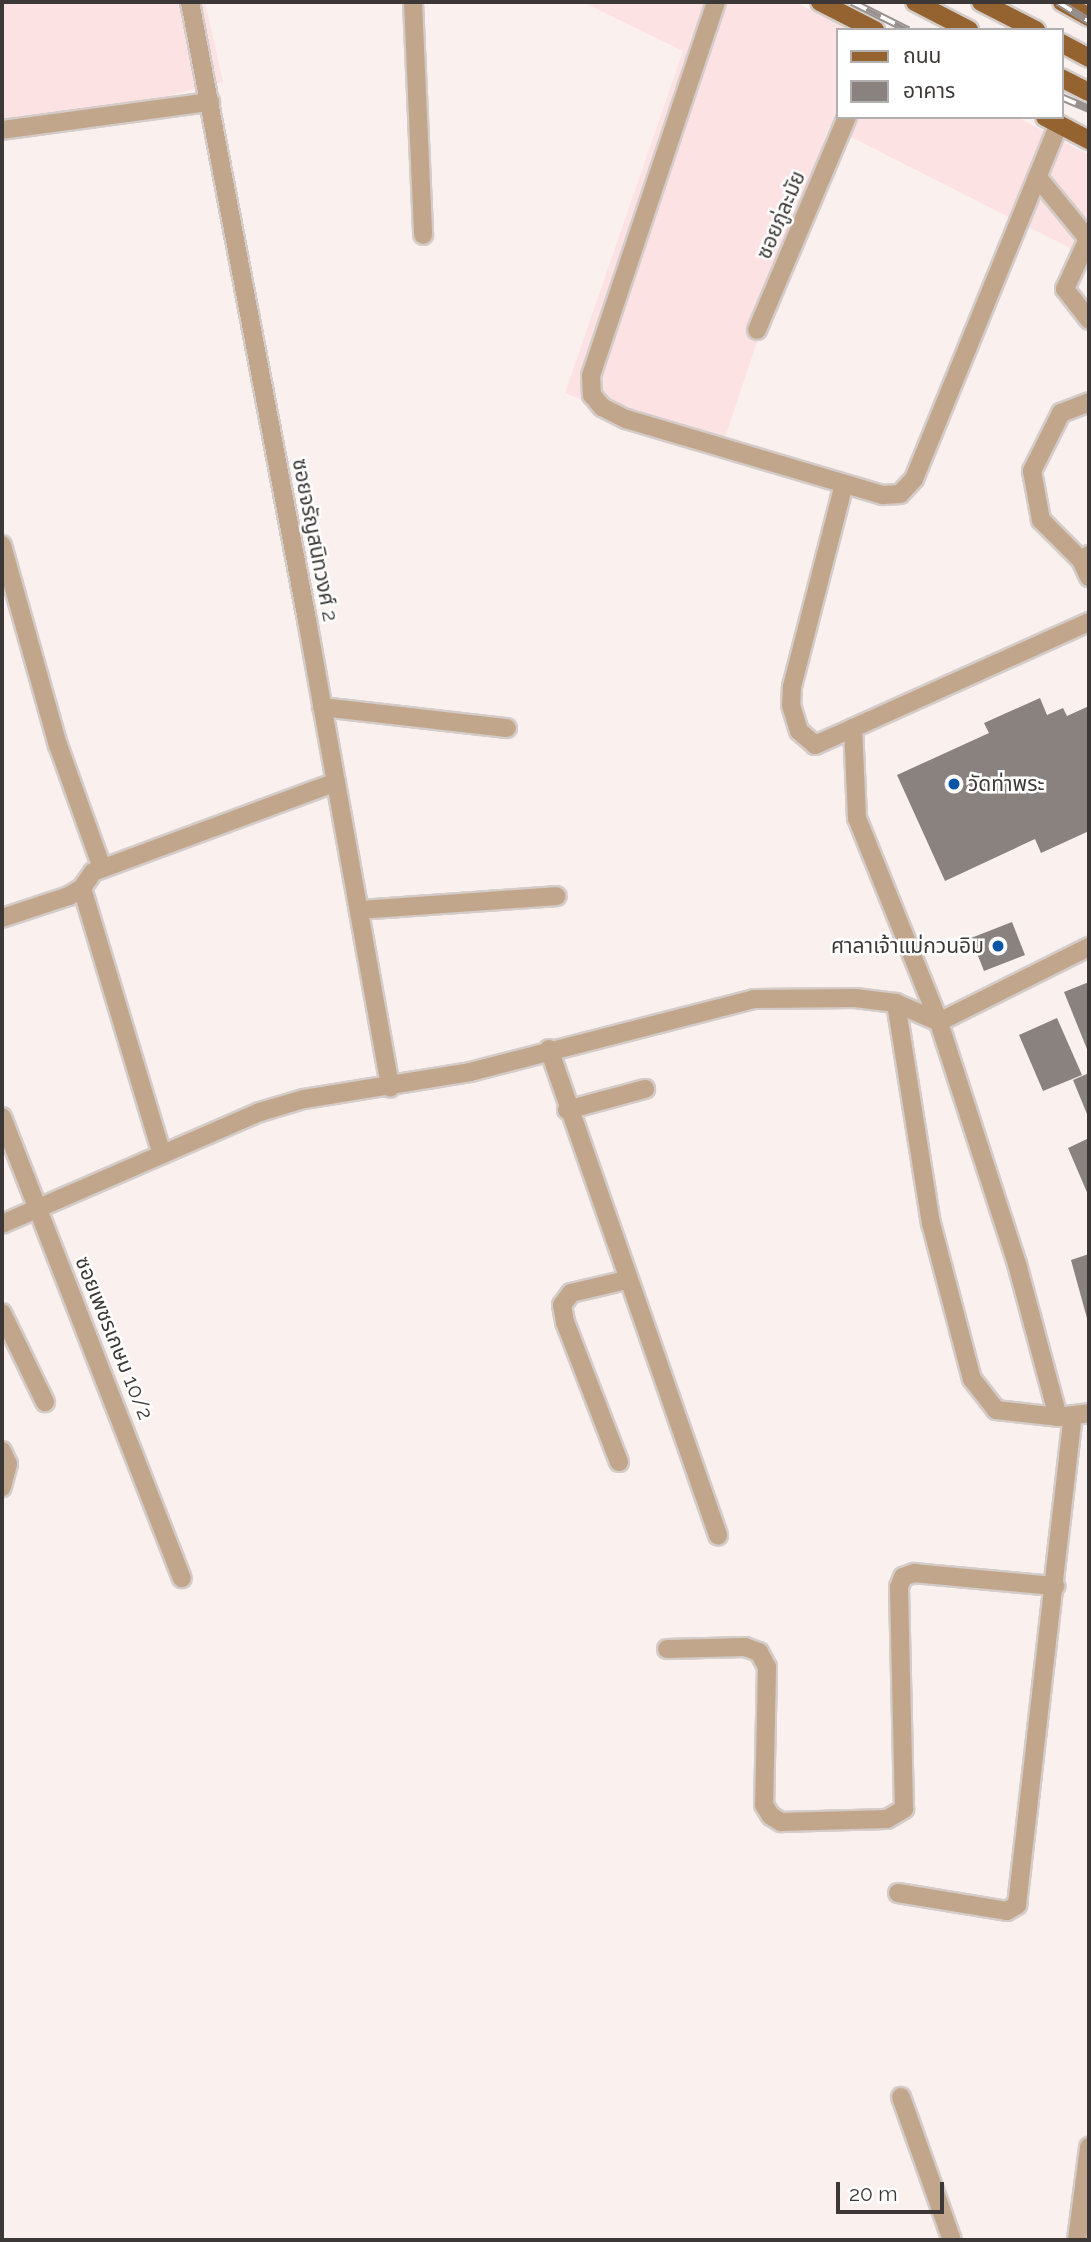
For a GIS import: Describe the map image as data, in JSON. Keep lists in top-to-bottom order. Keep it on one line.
{"streets":{"street":["ซอยภู่ละมัย","ซอยจรัญสนิทวงศ์ 2","ซอยเพชรเกษม 10/2"]},"places":["วัดท่าพระ","ศาลาเจ้าแม่กวนอิม"],"legend":["ถนน","อาคาร"],"scale_bar":"20 m"}
